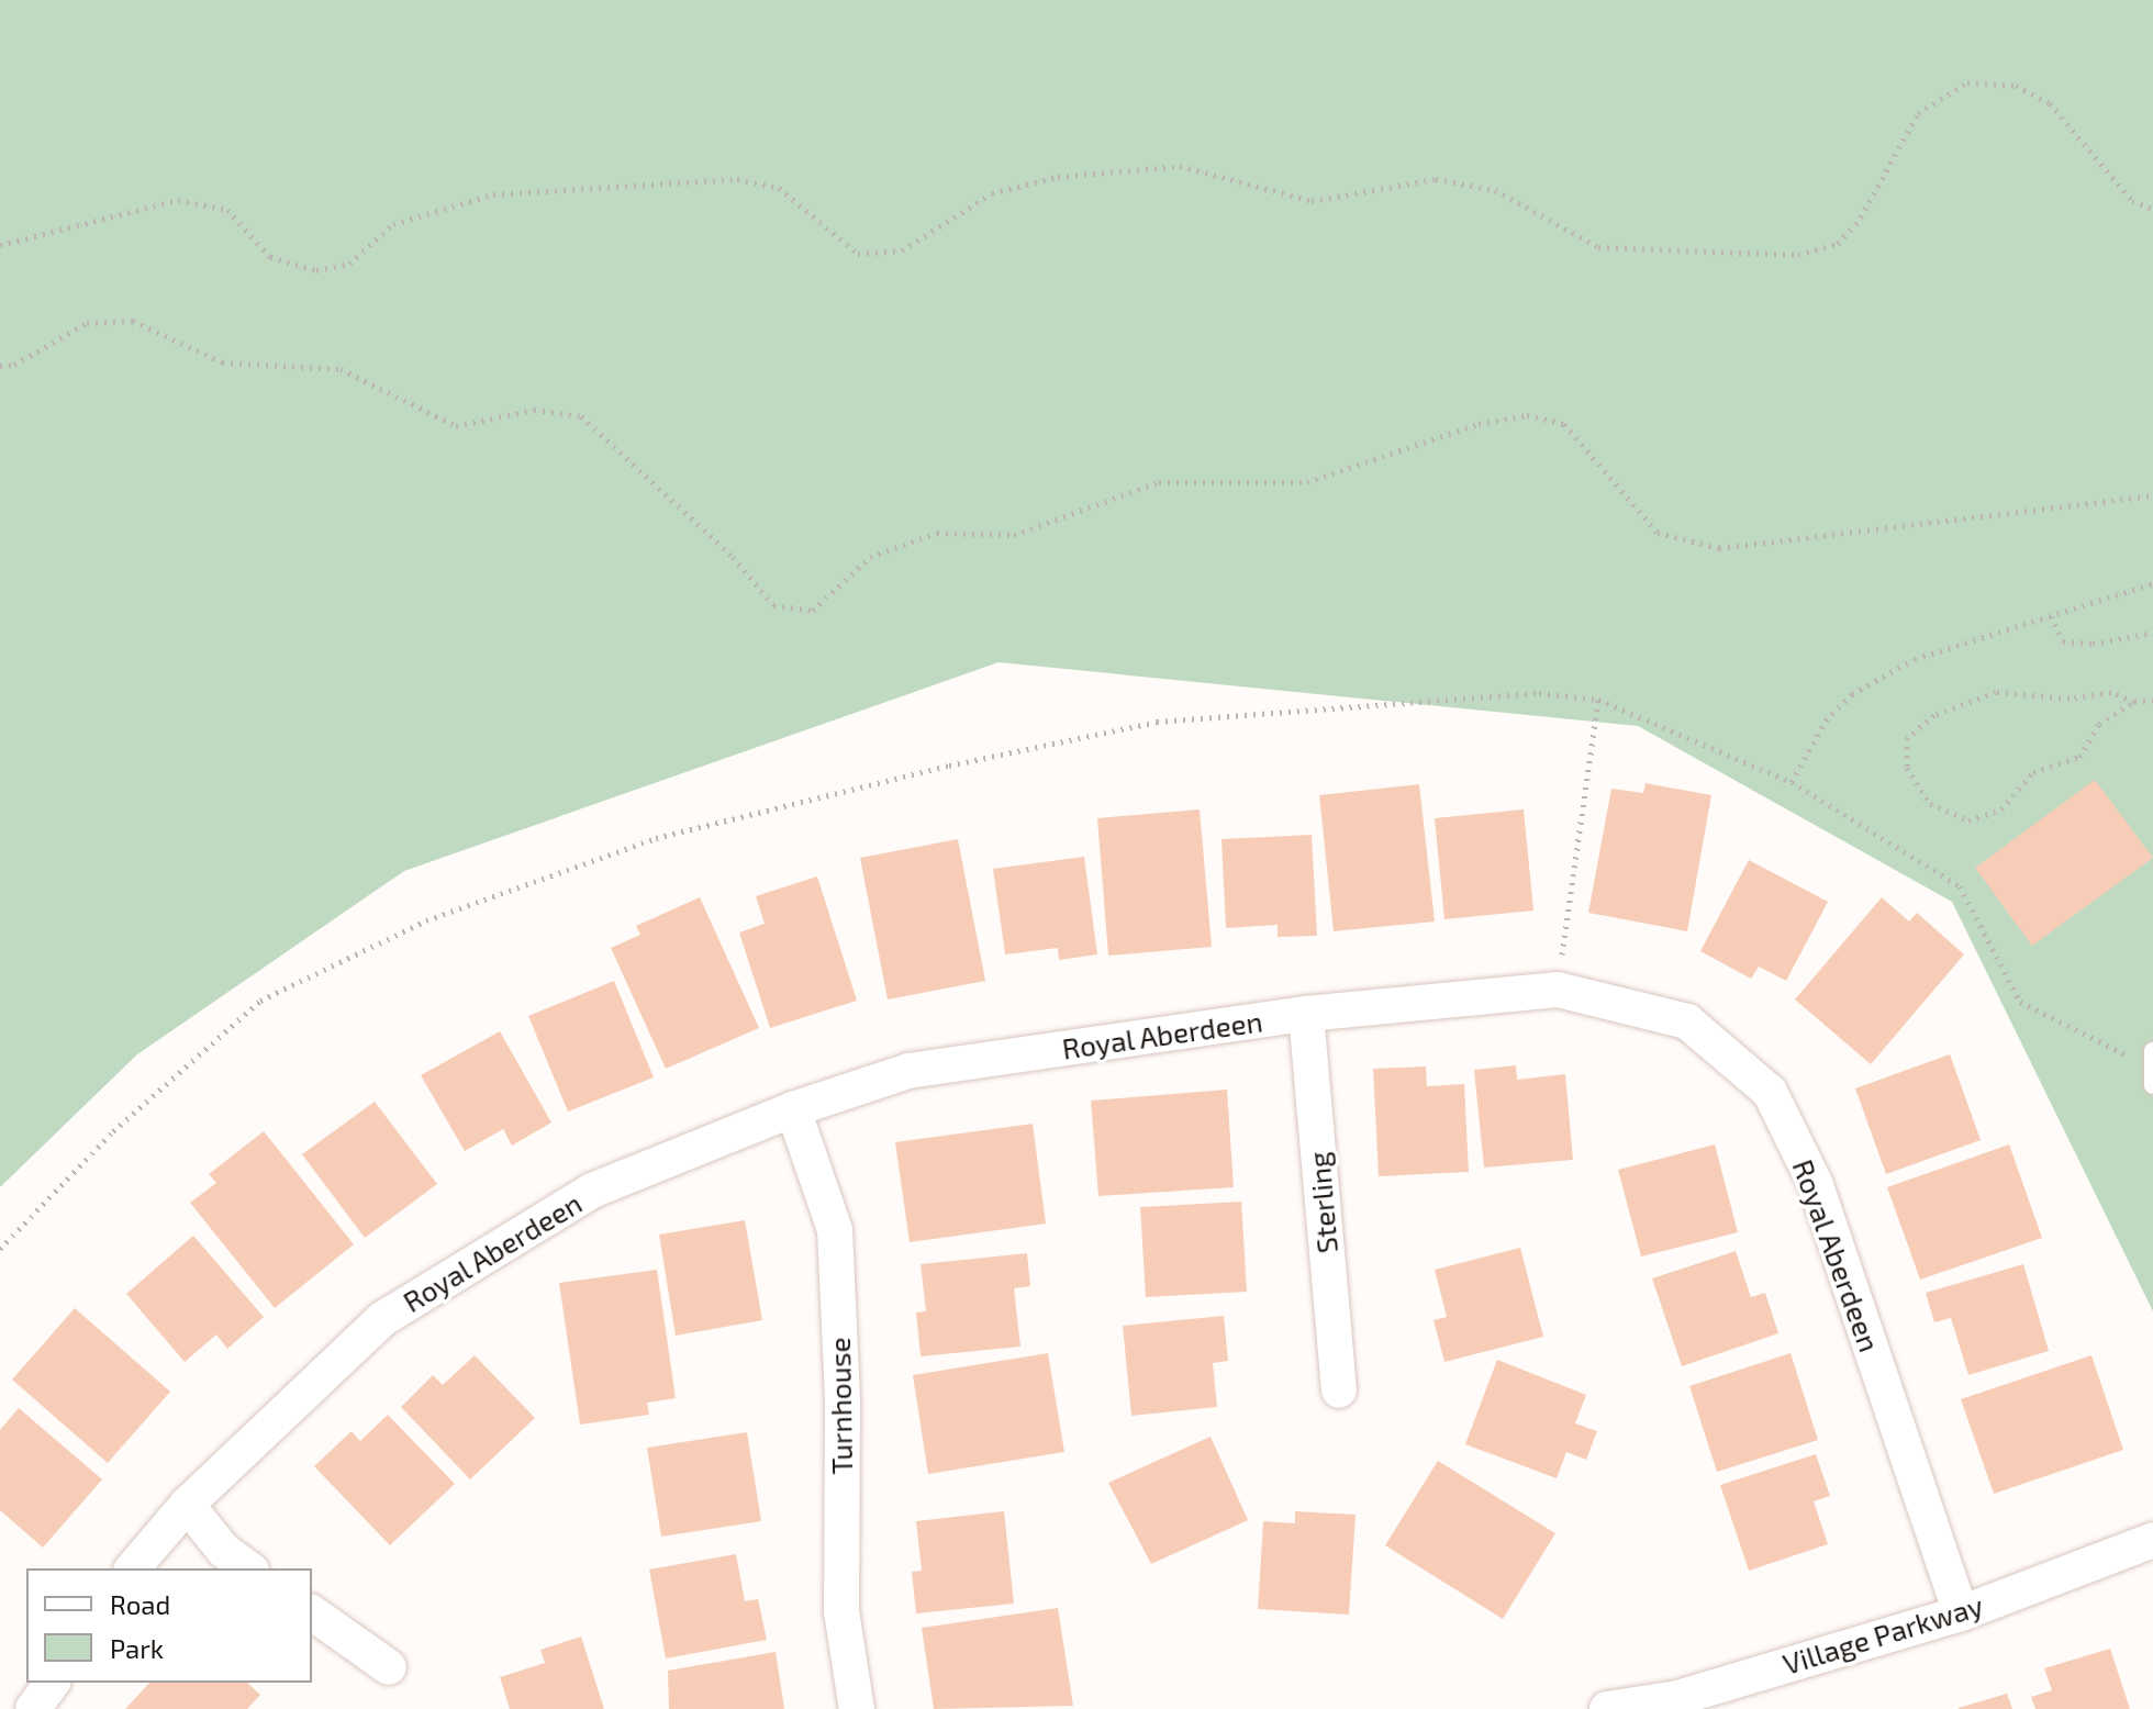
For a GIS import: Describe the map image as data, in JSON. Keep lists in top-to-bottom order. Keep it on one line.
{"streets":{"street":["Royal Aberdeen","Sterling","Turnhouse","Village Parkway"]},"crossings":[["Royal Aberdeen","Sterling"],["Royal Aberdeen","Turnhouse"],["Royal Aberdeen","Village Parkway"]],"legend":["Road","Park"]}
